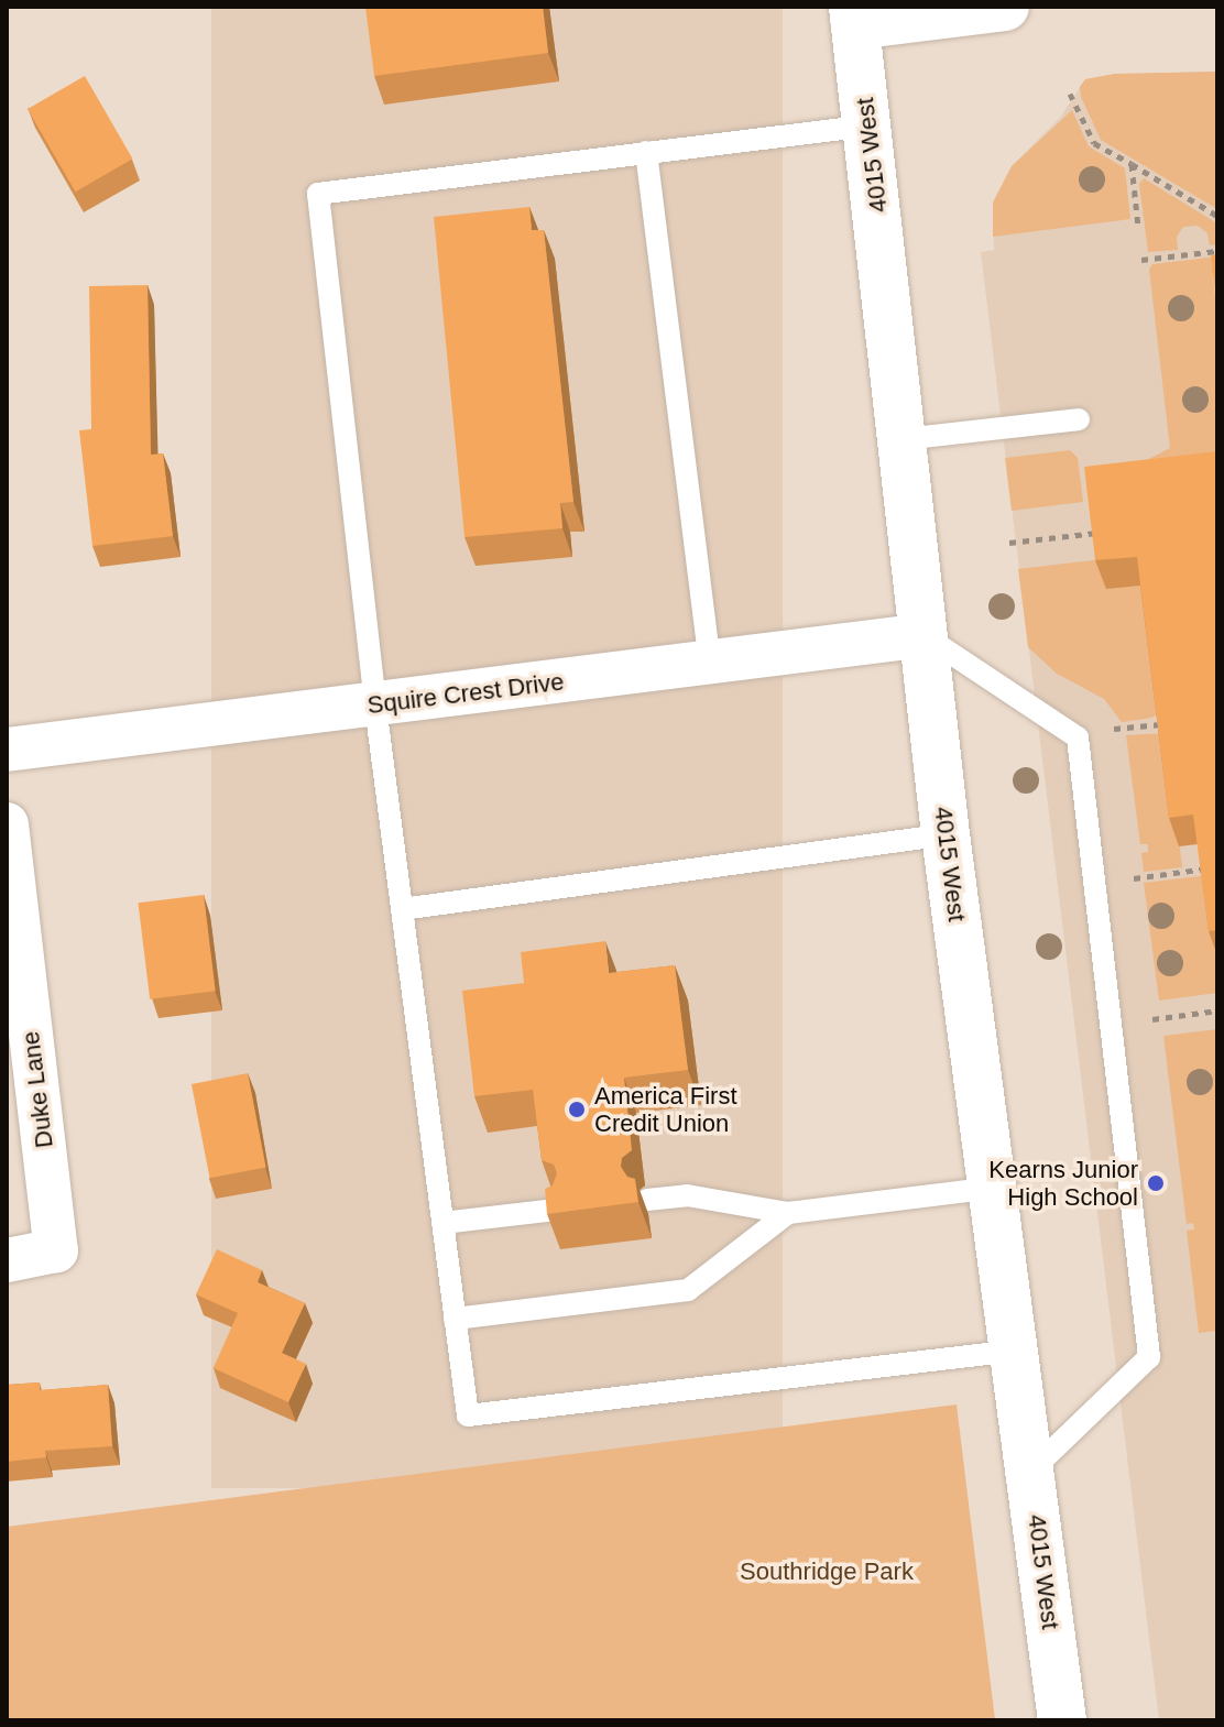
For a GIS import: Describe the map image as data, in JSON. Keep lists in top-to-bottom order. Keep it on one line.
{"streets":{"street":["4015 West","Squire Crest Drive","Duke Lane"]},"crossings":[["4015 West","Squire Crest Drive"]],"parks":["Southridge Park"],"places":["America First Credit Union","Kearns Junior High School"]}
